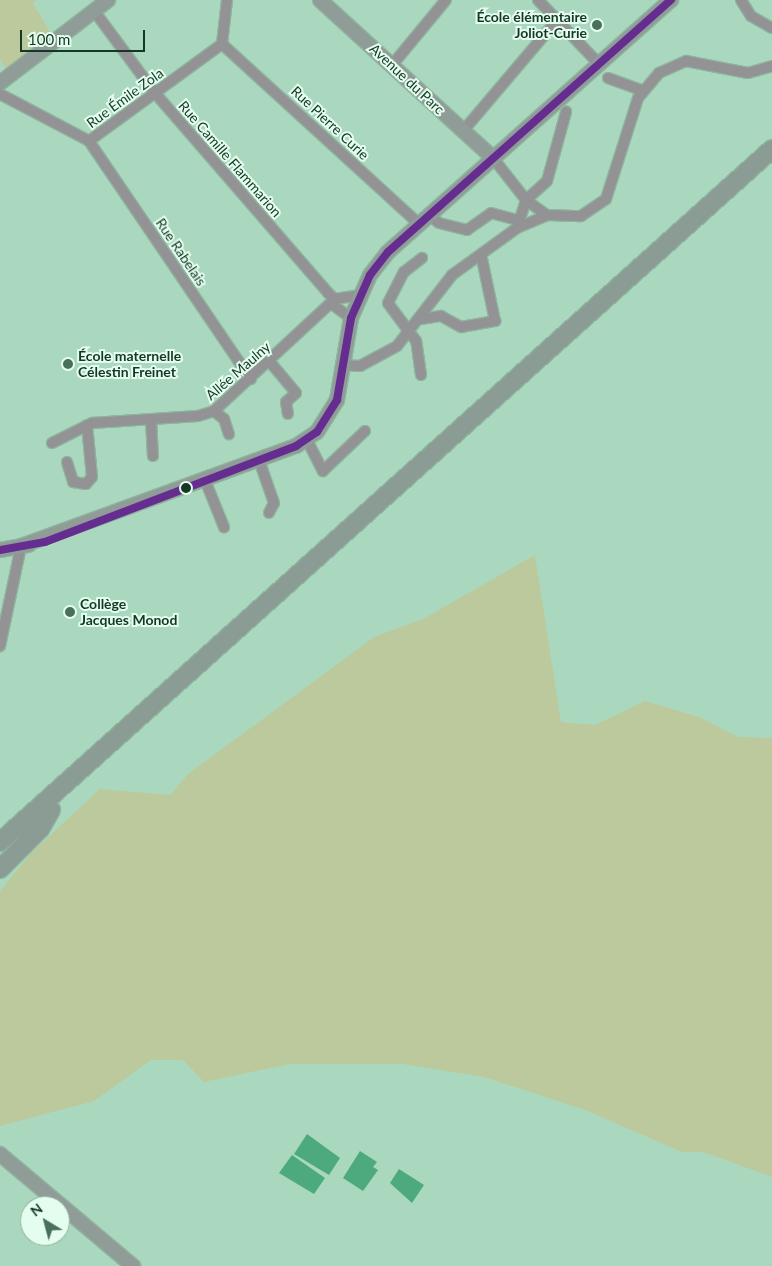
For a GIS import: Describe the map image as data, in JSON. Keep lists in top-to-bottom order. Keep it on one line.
{"streets":{"street":["Avenue du Parc","Rue Émile Zola","Rue Pierre Curie","Rue Camille Flammarion","Rue Rabelais","Allée Maulny"]},"crossings":[["Rue Émile Zola","Rue Pierre Curie"],["Rue Émile Zola","Rue Camille Flammarion"],["Rue Émile Zola","Rue Rabelais"],["Rue Camille Flammarion","Allée Maulny"],["Rue Rabelais","Allée Maulny"]],"places":["École élémentaire Joliot-Curie","École maternelle Célestin Freinet","Collège Jacques Monod"],"scale_bar":"100 m","north":"top left"}
